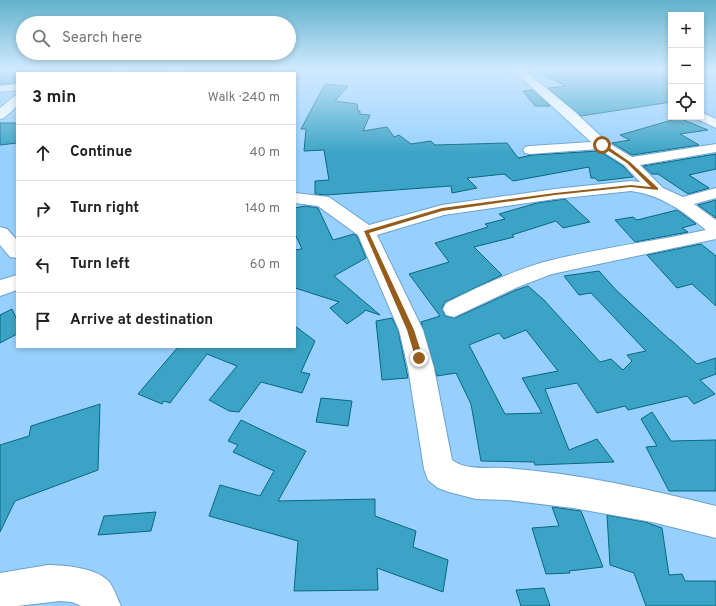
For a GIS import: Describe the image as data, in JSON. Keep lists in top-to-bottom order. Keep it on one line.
{"page":{"map_buttons":["+","−"],"search":"Search here","heading":["3 min","Walk · 240 m"],"list":[["Continue","40 m"],["Turn right","140 m"],["Turn left","60 m"],"Arrive at destination"]}}
